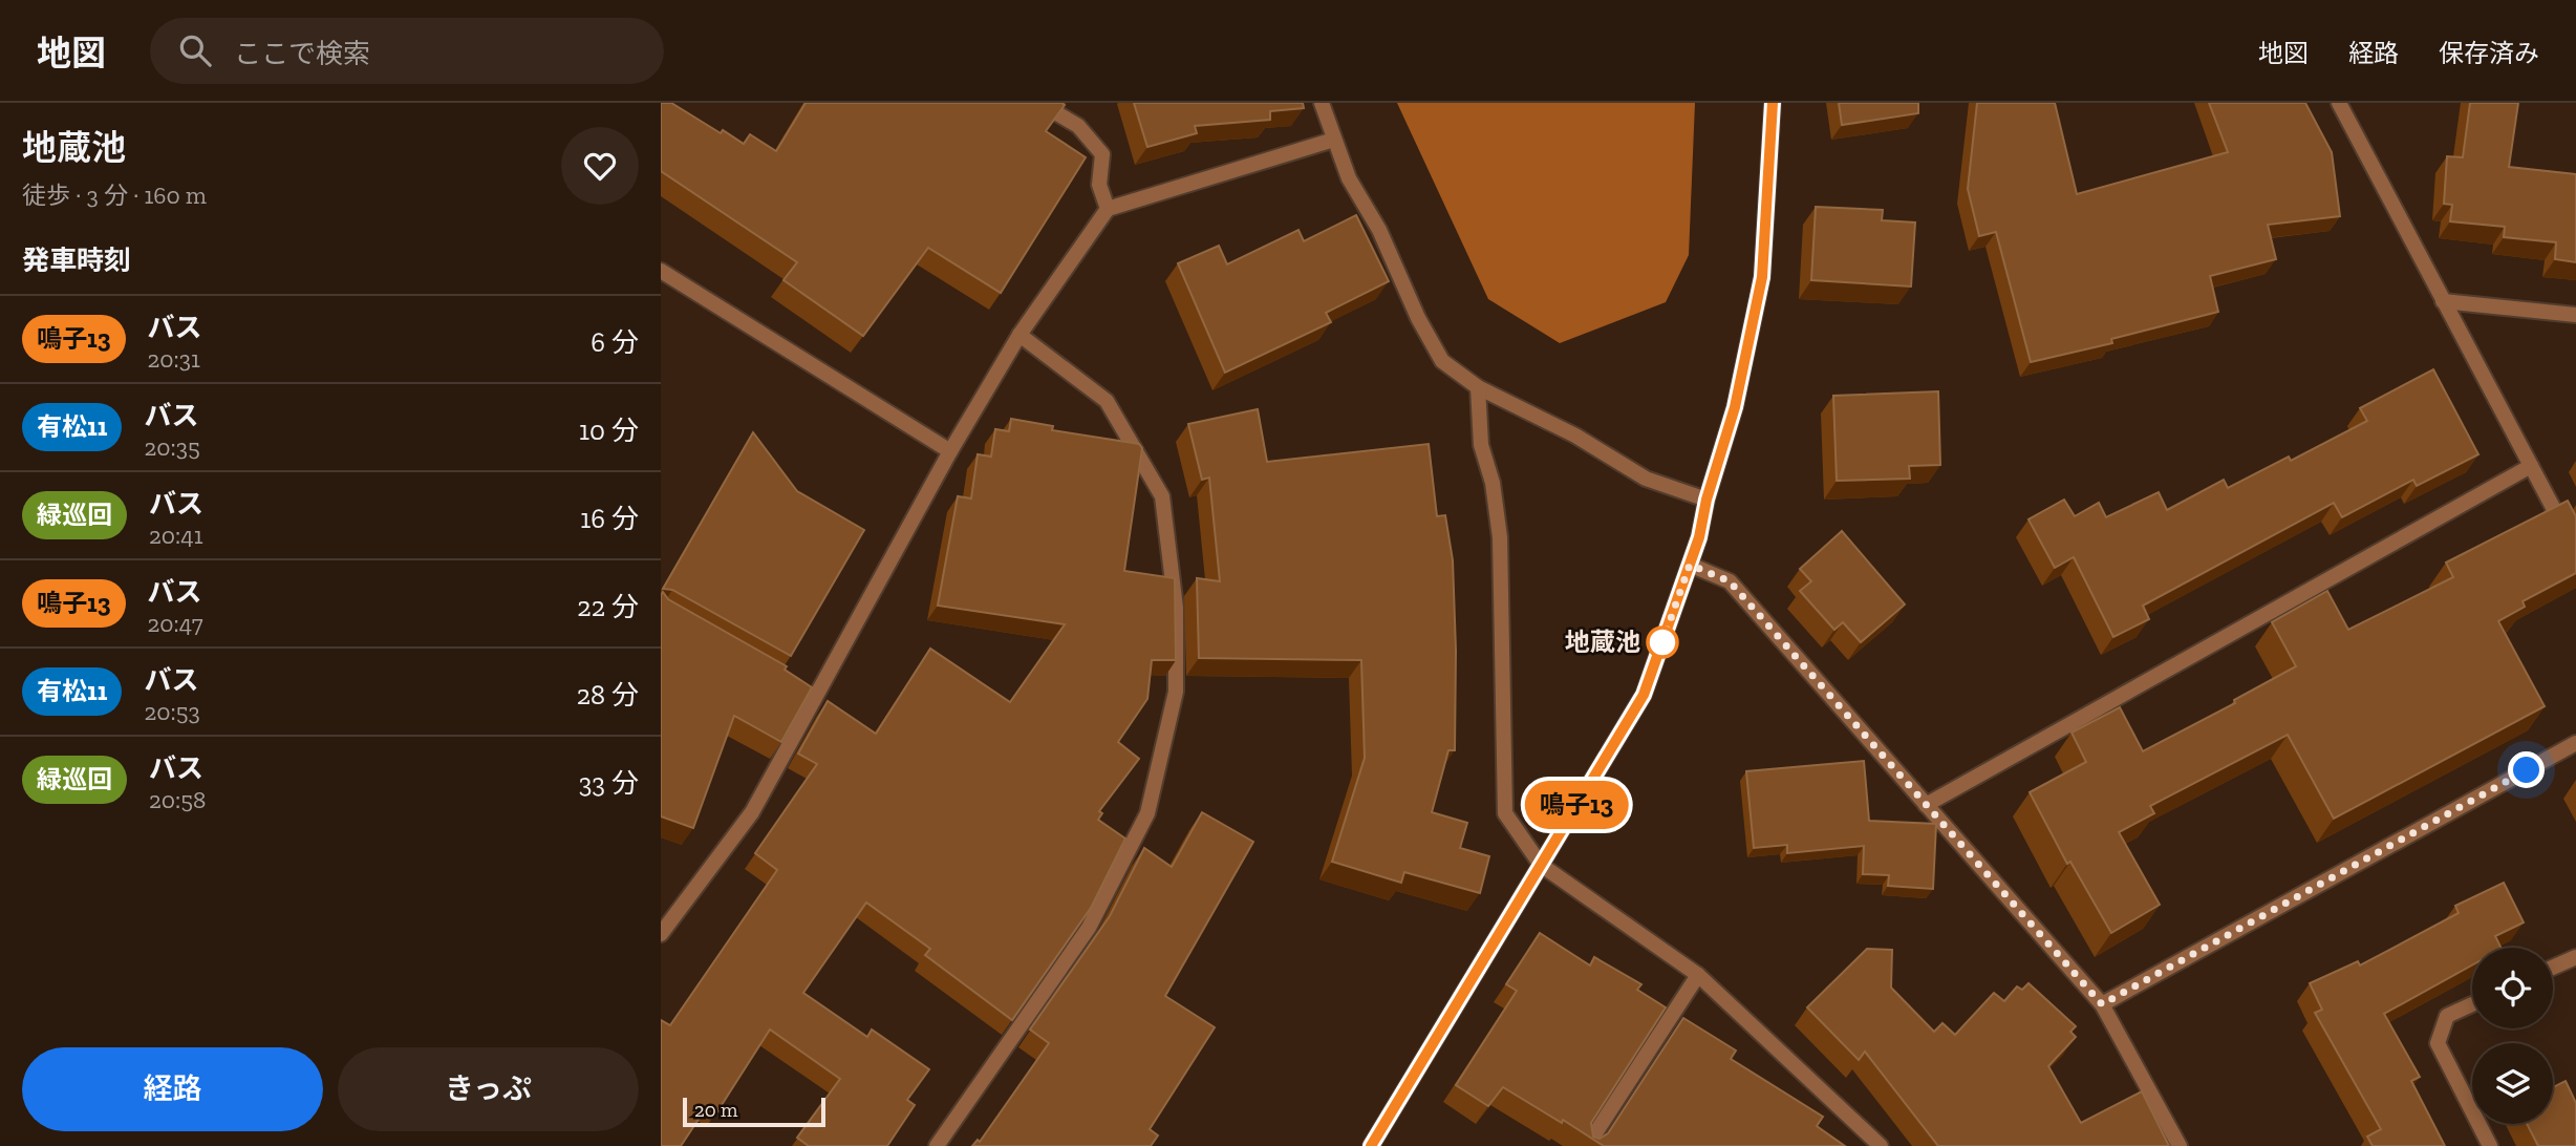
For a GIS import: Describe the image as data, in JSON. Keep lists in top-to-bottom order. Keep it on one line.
{"places":["地蔵池"],"lines":["bus line 鳴子13"],"scale_bar":"20 m","page":{"header":"地図","search":"ここで検索","nav":["地図","経路","保存済み"],"heading":[["地蔵池","徒歩 · 3 分 · 160 m"],"発車時刻"],"on_map":"鳴子13","list":[{"mark":"鳴子13","name":"バス","note":"20:31","value":"6 分"},{"mark":"有松11","name":"バス","note":"20:35","value":"10 分"},{"mark":"緑巡回","name":"バス","note":"20:41","value":"16 分"},{"mark":"鳴子13","name":"バス","note":"20:47","value":"22 分"},{"mark":"有松11","name":"バス","note":"20:53","value":"28 分"},{"mark":"緑巡回","name":"バス","note":"20:58","value":"33 分"}],"buttons":["経路","きっぷ"],"scale":"20 m"}}
